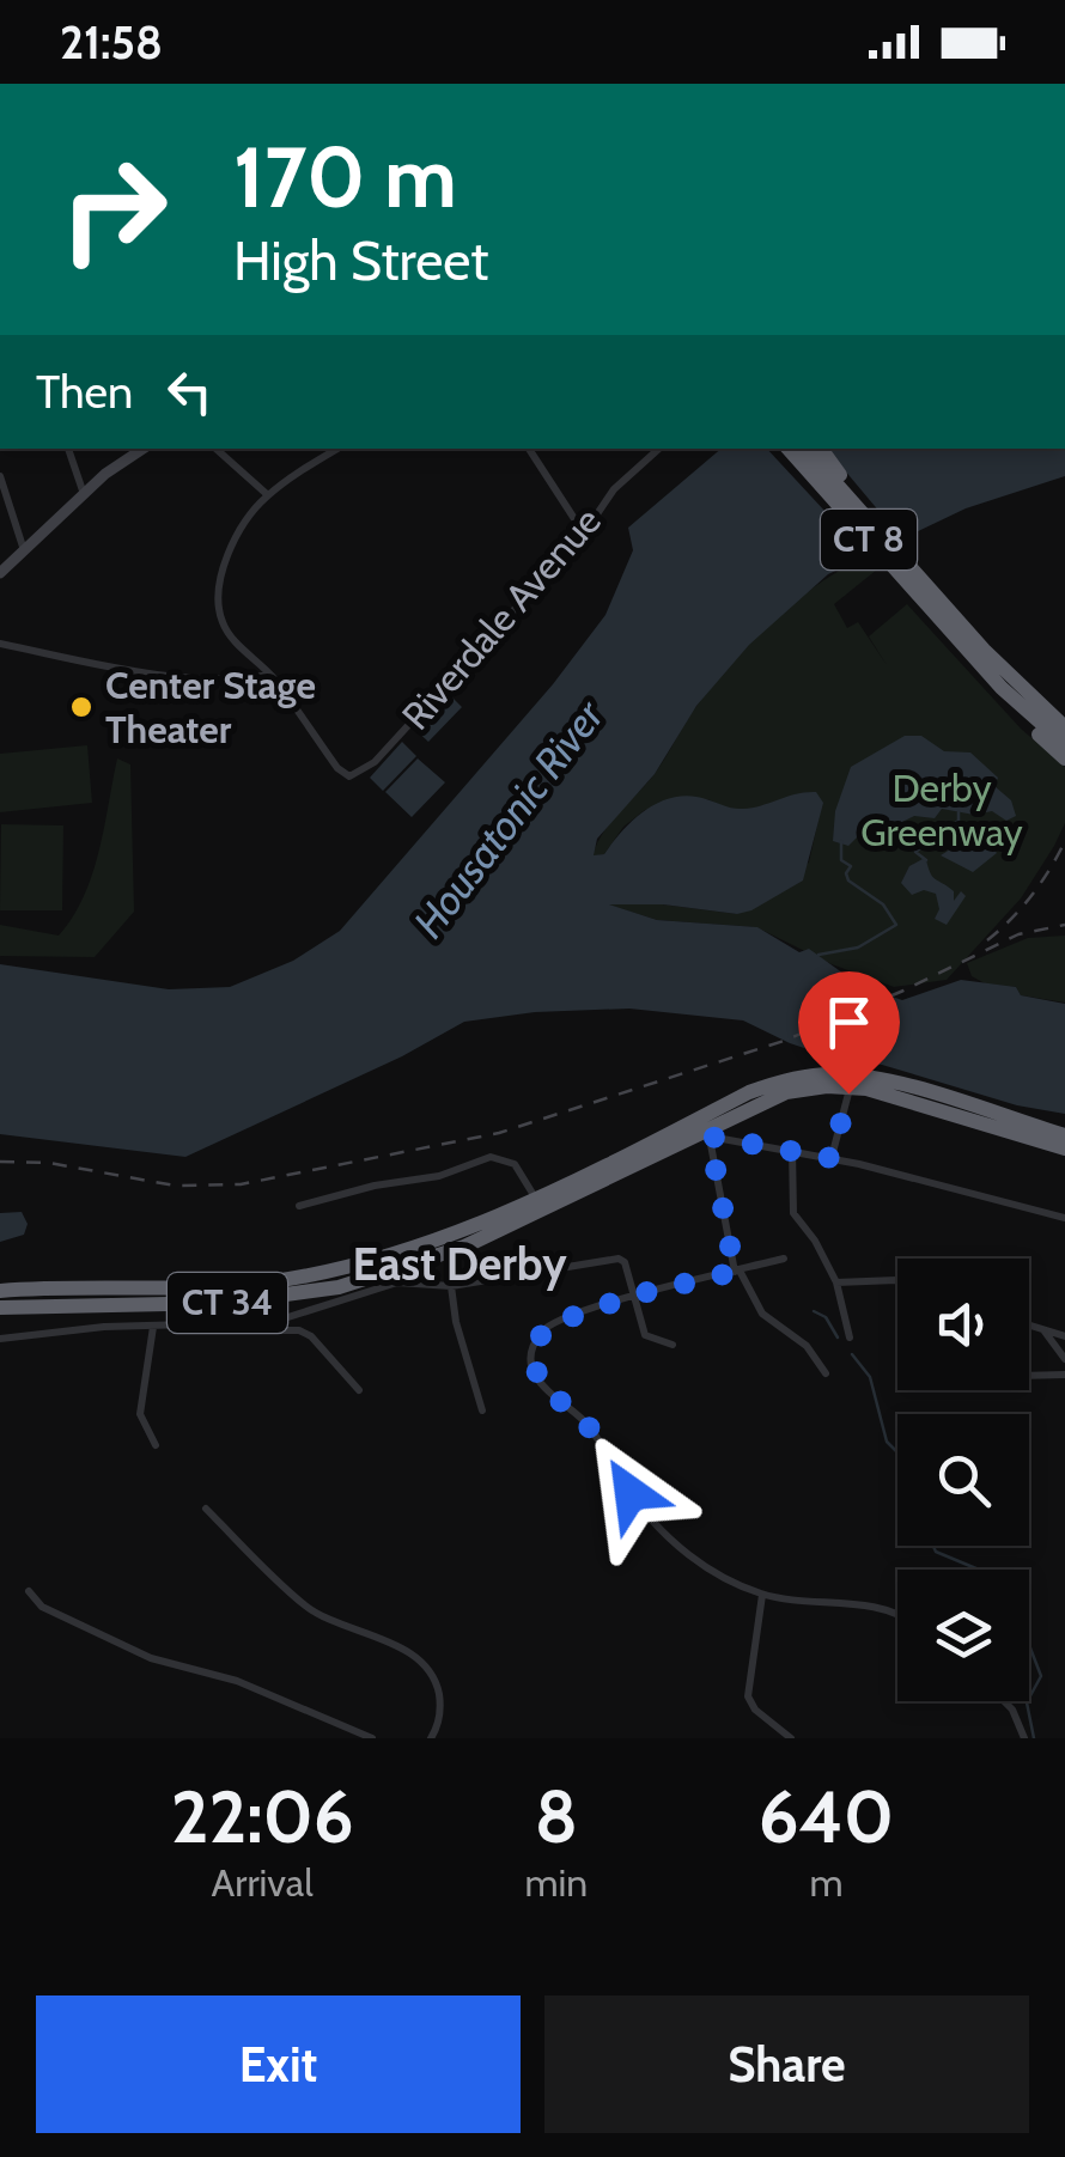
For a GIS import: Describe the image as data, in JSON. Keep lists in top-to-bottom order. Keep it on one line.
{"streets":{"highway":["CT 8","CT 34"],"street":["Riverdale Avenue"]},"districts":["East Derby"],"water":["Housatonic River"],"parks":["Derby Greenway"],"places":["Center Stage Theater"],"page":{"status":"21:58","turn":["170 m","High Street"],"then":"Then","eta":["22:06","Arrival","8","min","640","m"],"buttons":["Exit","Share"]}}
